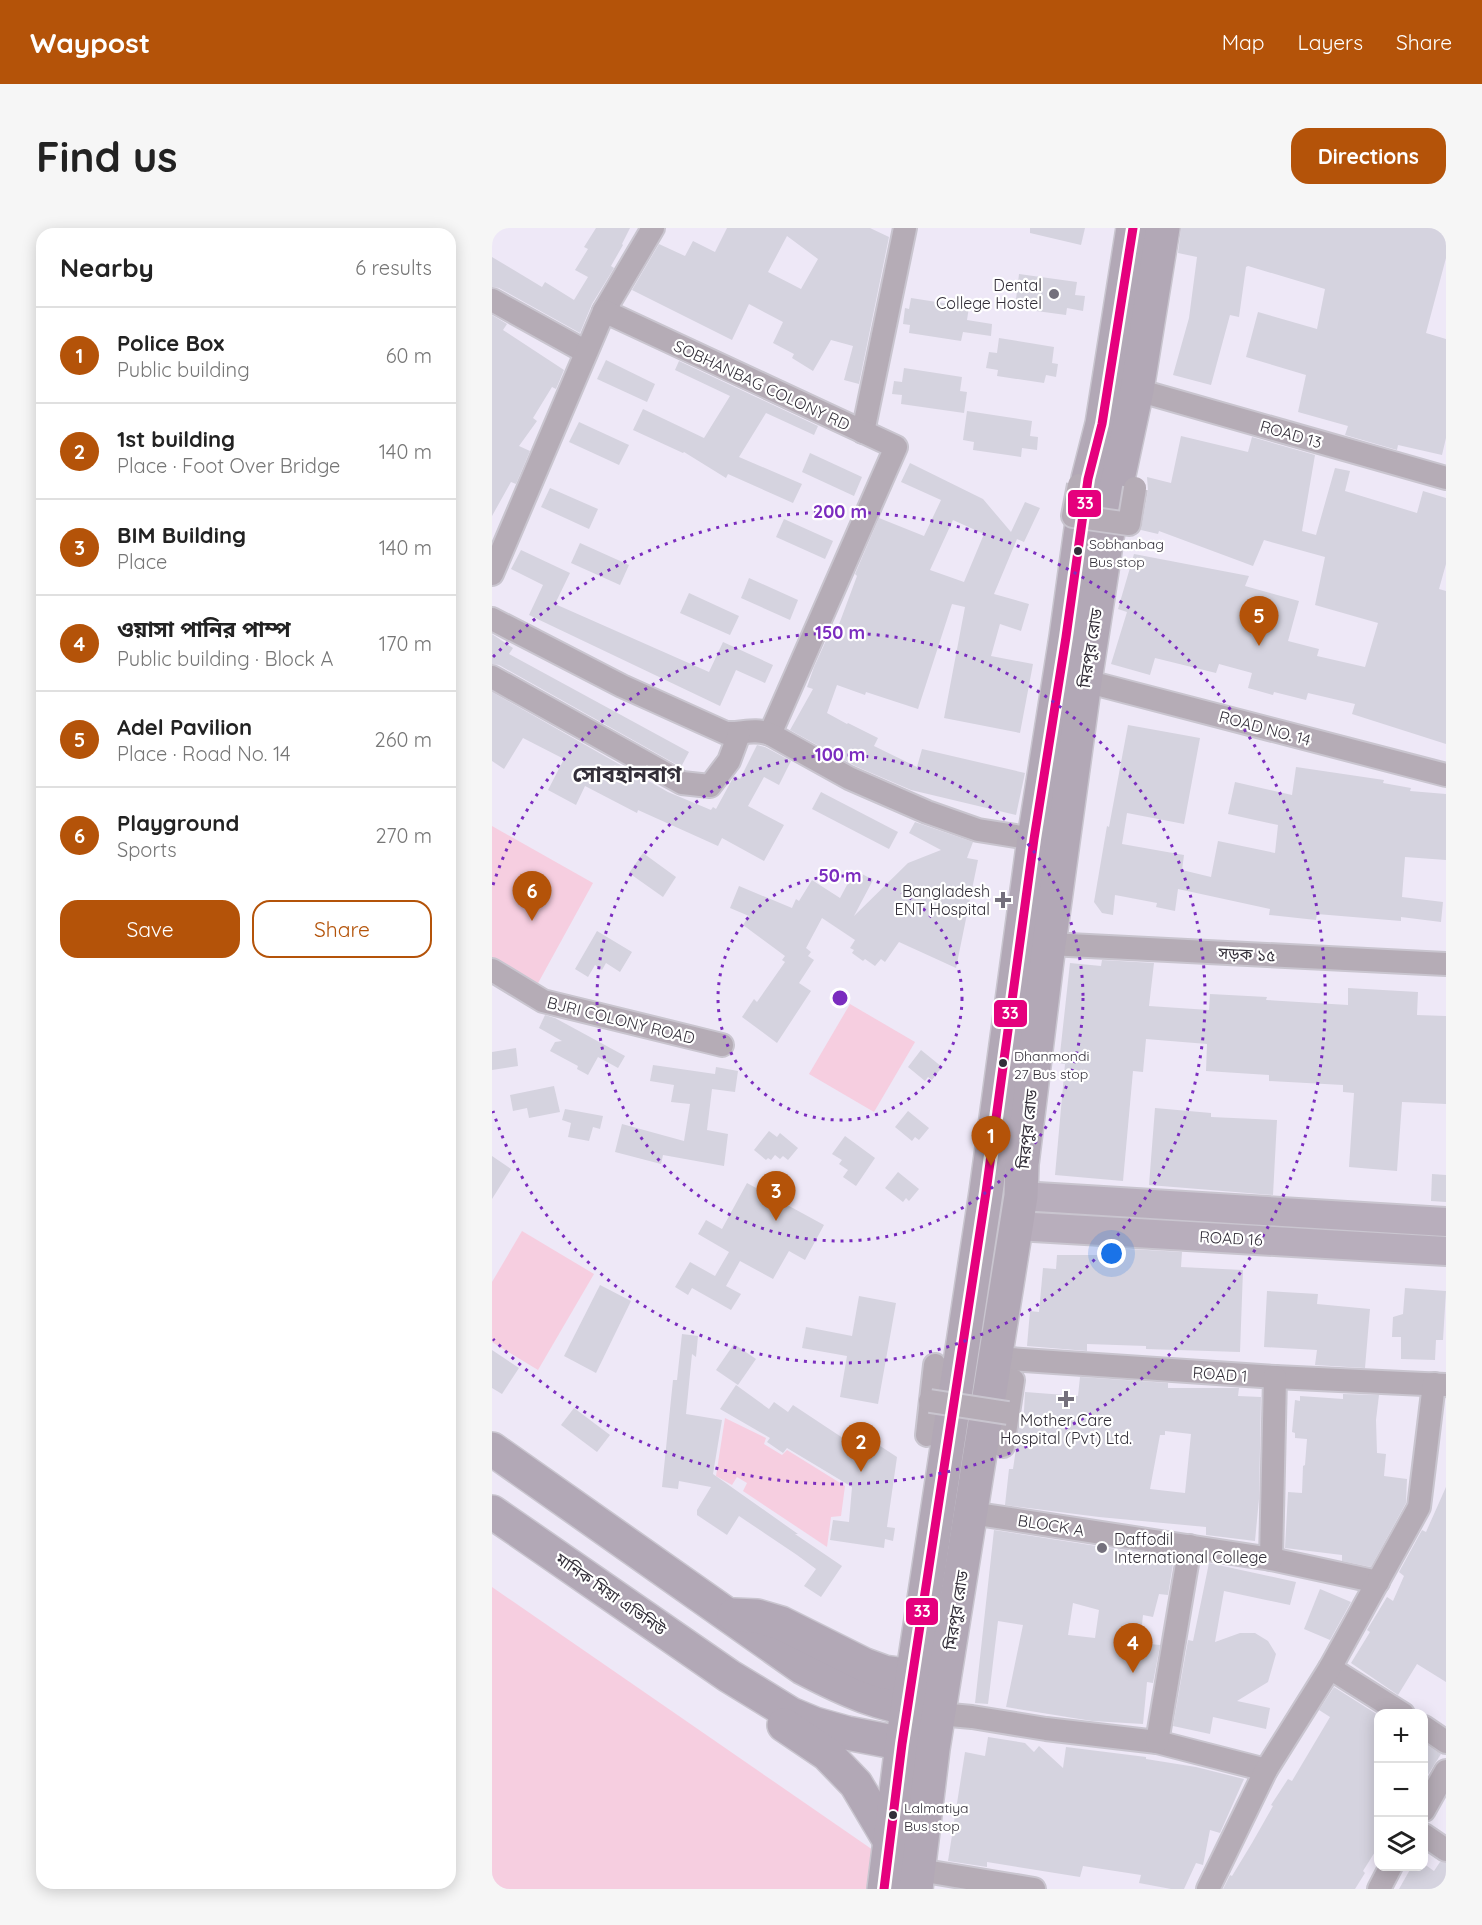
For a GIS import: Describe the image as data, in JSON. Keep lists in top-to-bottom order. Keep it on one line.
{"streets":{"highway":["মিরপুর রোড","মানিক মিয়া এভিনিউ"],"main road":["ROAD 16"],"street":["SOBHANBAG COLONY RD","ROAD 13","ROAD NO. 14","সড়ক ১৫","BJRI COLONY ROAD","ROAD 1","BLOCK A"]},"crossings":[["ROAD 13","মিরপুর রোড"],["মিরপুর রোড","ROAD NO. 14"],["মিরপুর রোড","সড়ক ১৫"],["মিরপুর রোড","ROAD 16"],["মিরপুর রোড","ROAD 1"],["মিরপুর রোড","BLOCK A"],["মিরপুর রোড","মানিক মিয়া এভিনিউ"]],"districts":["সোবহানবাগ"],"places":{"other":["Dental College Hostel","Sobhanbag Bus stop","Dhanmondi 27 Bus stop","Daffodil International College","Lalmatiya Bus stop"],"health":["Bangladesh ENT Hospital","Mother Care Hospital (Pvt) Ltd."]},"lines":["transit line 33"],"page":{"header":"Waypost","nav":["Map","Layers","Share"],"buttons":["Directions",["Save","Share"]],"title":"Find us","heading":["Nearby","6 results"],"list":[{"mark":"1","name":"Police Box","note":"Public building","value":"60 m"},{"mark":"2","name":"1st building","note":"Place · Foot Over Bridge","value":"140 m"},{"mark":"3","name":"BIM Building","note":"Place","value":"140 m"},{"mark":"4","name":"ওয়াসা পানির পাম্প","note":"Public building · Block A","value":"170 m"},{"mark":"5","name":"Adel Pavilion","note":"Place · Road No. 14","value":"260 m"},{"mark":"6","name":"Playground","note":"Sports","value":"270 m"}],"pins":["5","6","1","3","2","4"],"map_buttons":["+","−"]},"rings":["200 m","150 m","100 m","50 m"]}
